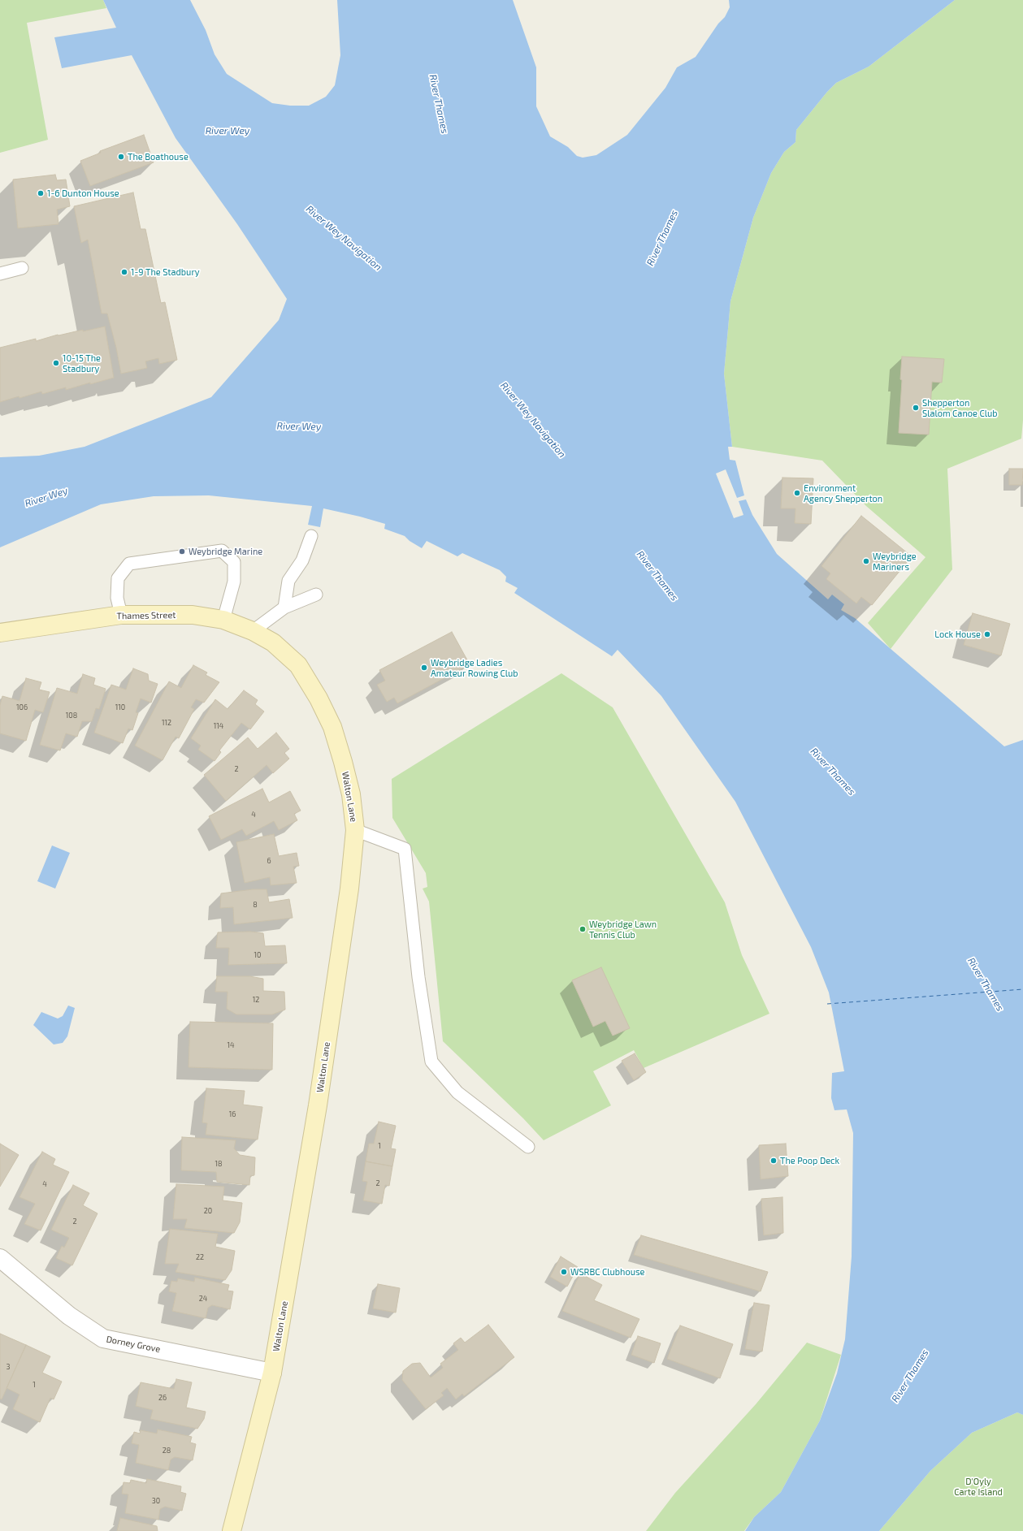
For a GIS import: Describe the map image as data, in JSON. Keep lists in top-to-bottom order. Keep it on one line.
{"streets":{"street":["Thames Street","Walton Lane","Dorney Grove"]},"crossings":[["Thames Street","Walton Lane"],["Walton Lane","Dorney Grove"]],"water":["River Thames","River Wey","River Wey Navigation"],"parks":["D'Oyly Carte Island"],"places":["The Boathouse","1-6 Dunton House","1-9 The Stadbury","10-15 The Stadbury","Shepperton Slalom Canoe Club","Environment Agency Shepperton","Weybridge Marine","Weybridge Mariners","Lock House","Weybridge Ladies Amateur Rowing Club","Weybridge Lawn Tennis Club","The Poop Deck","WSRBC Clubhouse"],"house_numbers":["106","110","108","112","114","2","4","6","8","10","12","14","16","1","18","2","4","20","2","22","24","3","1","26","28","30"]}
